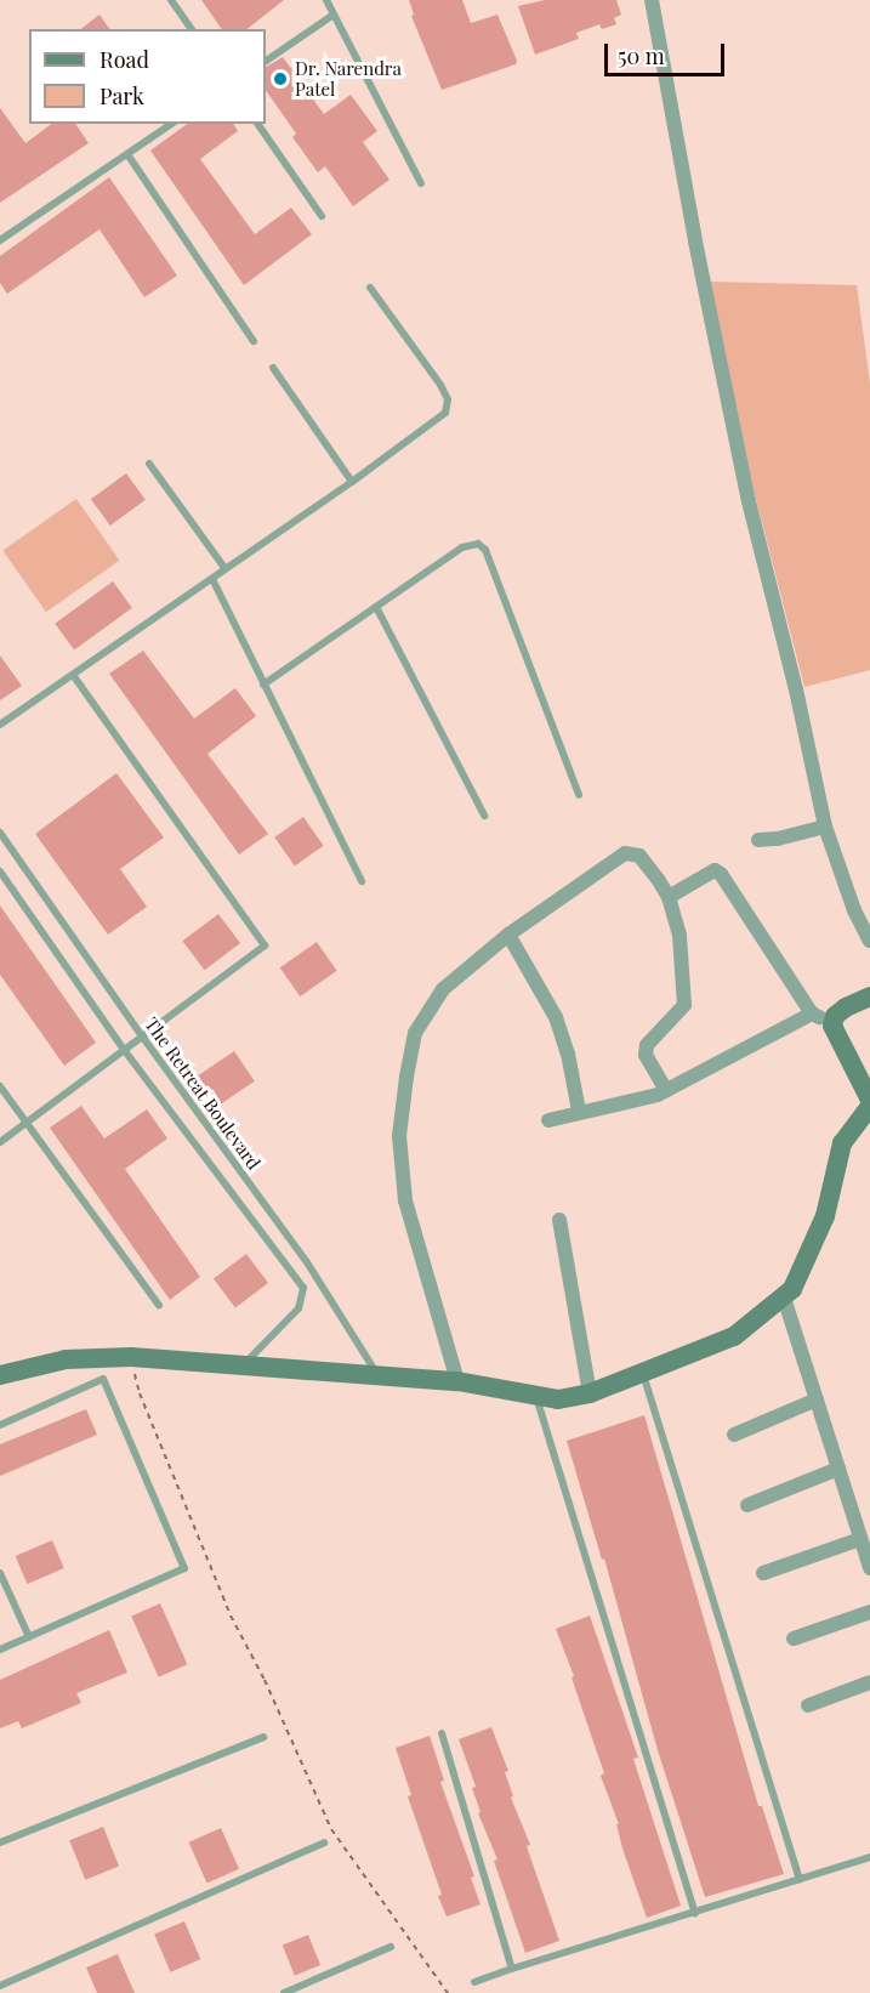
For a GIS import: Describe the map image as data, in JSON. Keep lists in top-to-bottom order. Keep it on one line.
{"streets":{"lane":["The Retreat Boulevard"]},"places":["Dr. Narendra Patel"],"legend":["Road","Park"],"scale_bar":"50 m"}
